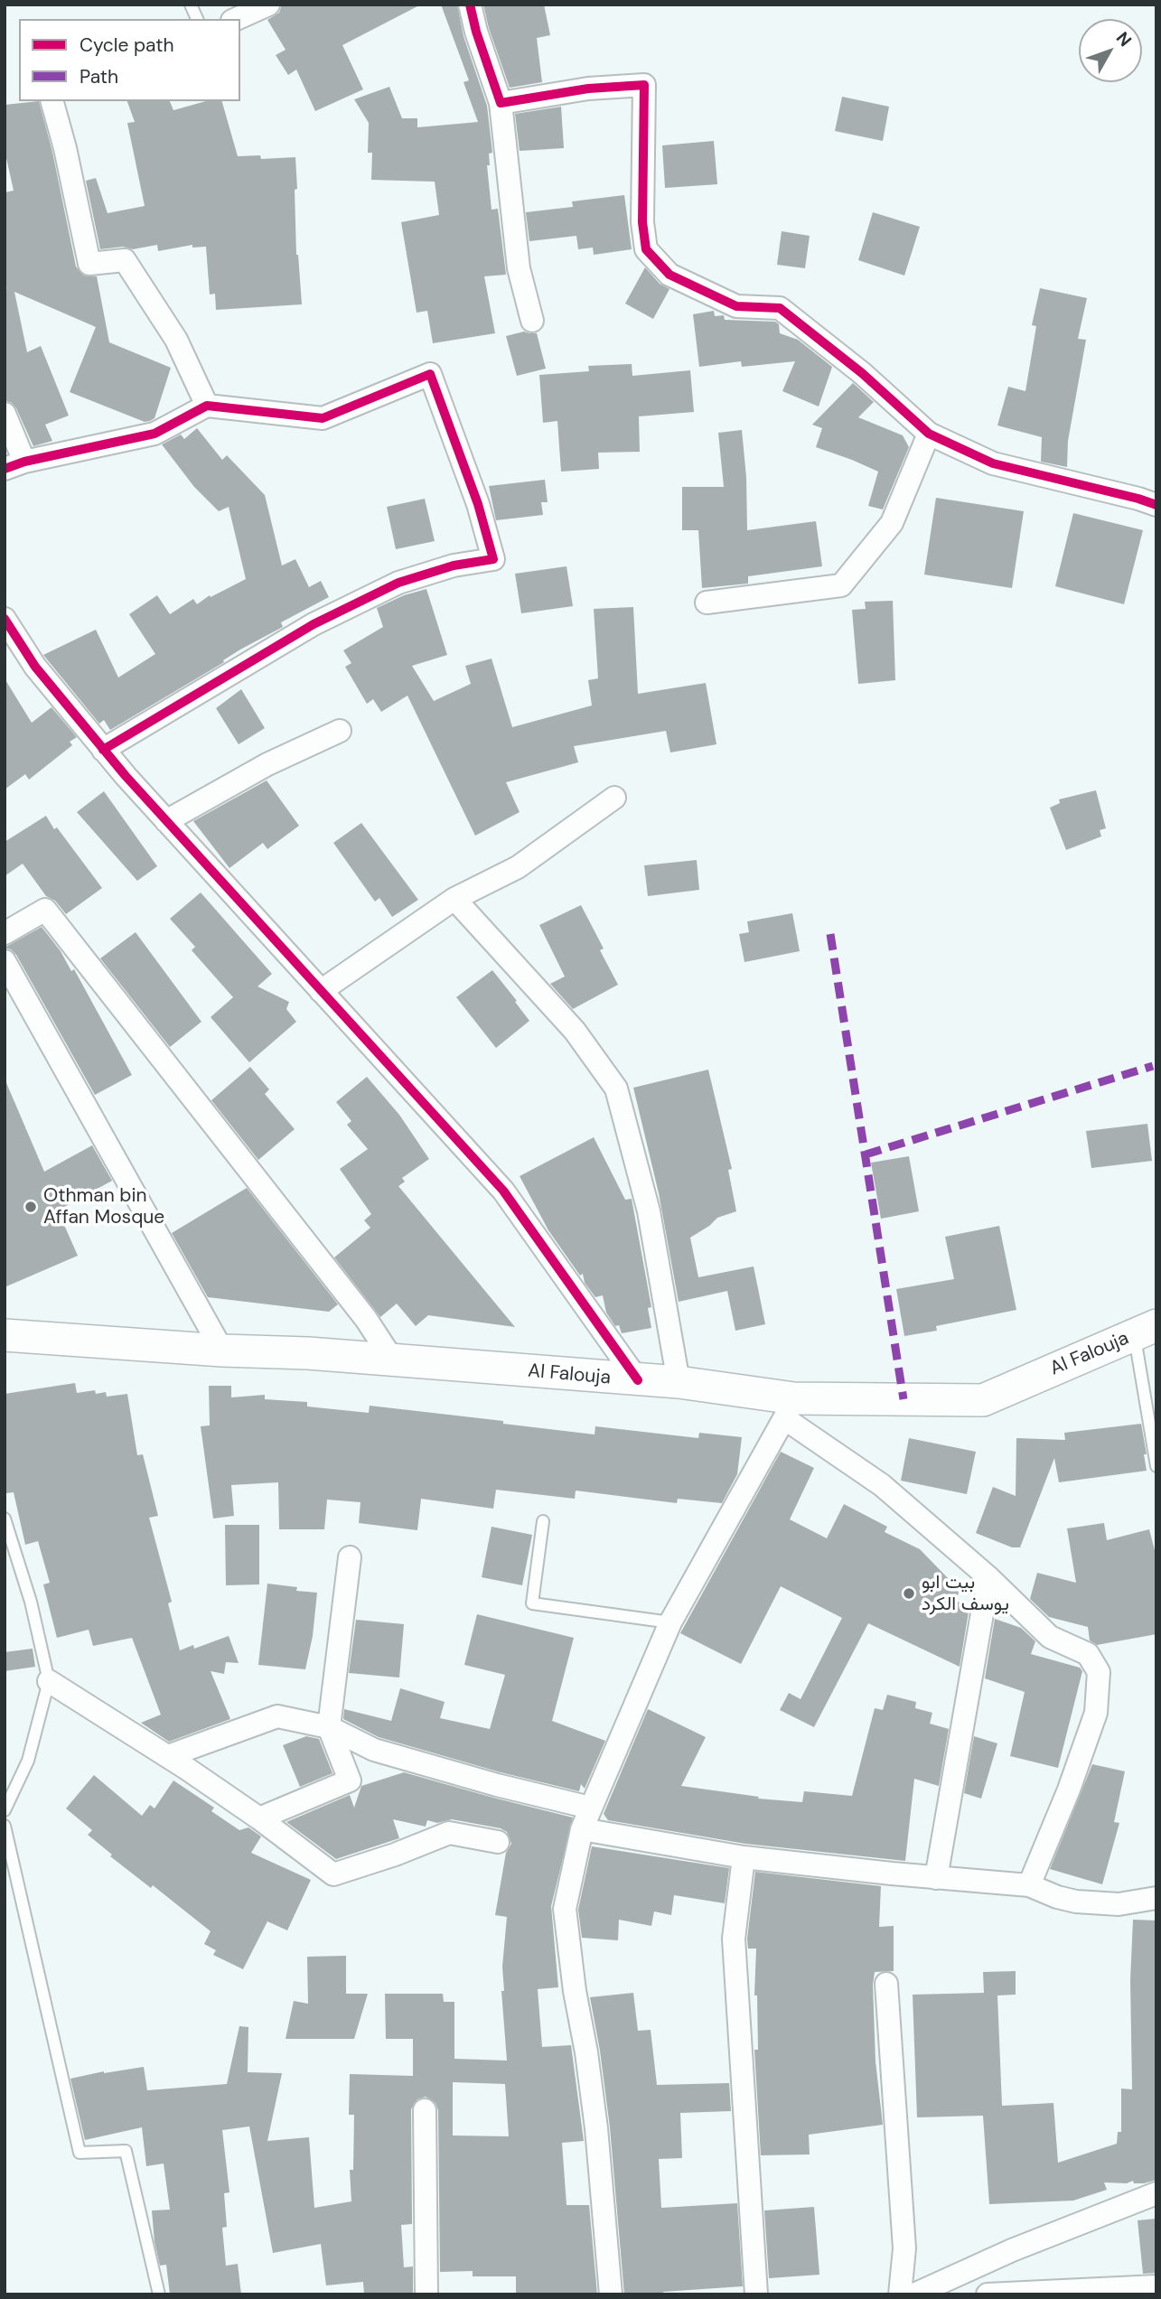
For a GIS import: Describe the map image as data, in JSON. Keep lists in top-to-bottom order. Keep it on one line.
{"streets":{"main road":["Al Falouja"]},"places":["Othman bin Affan Mosque","بيت ابو يوسف الكرد"],"legend":["Cycle path","Path"],"north":"top right"}
